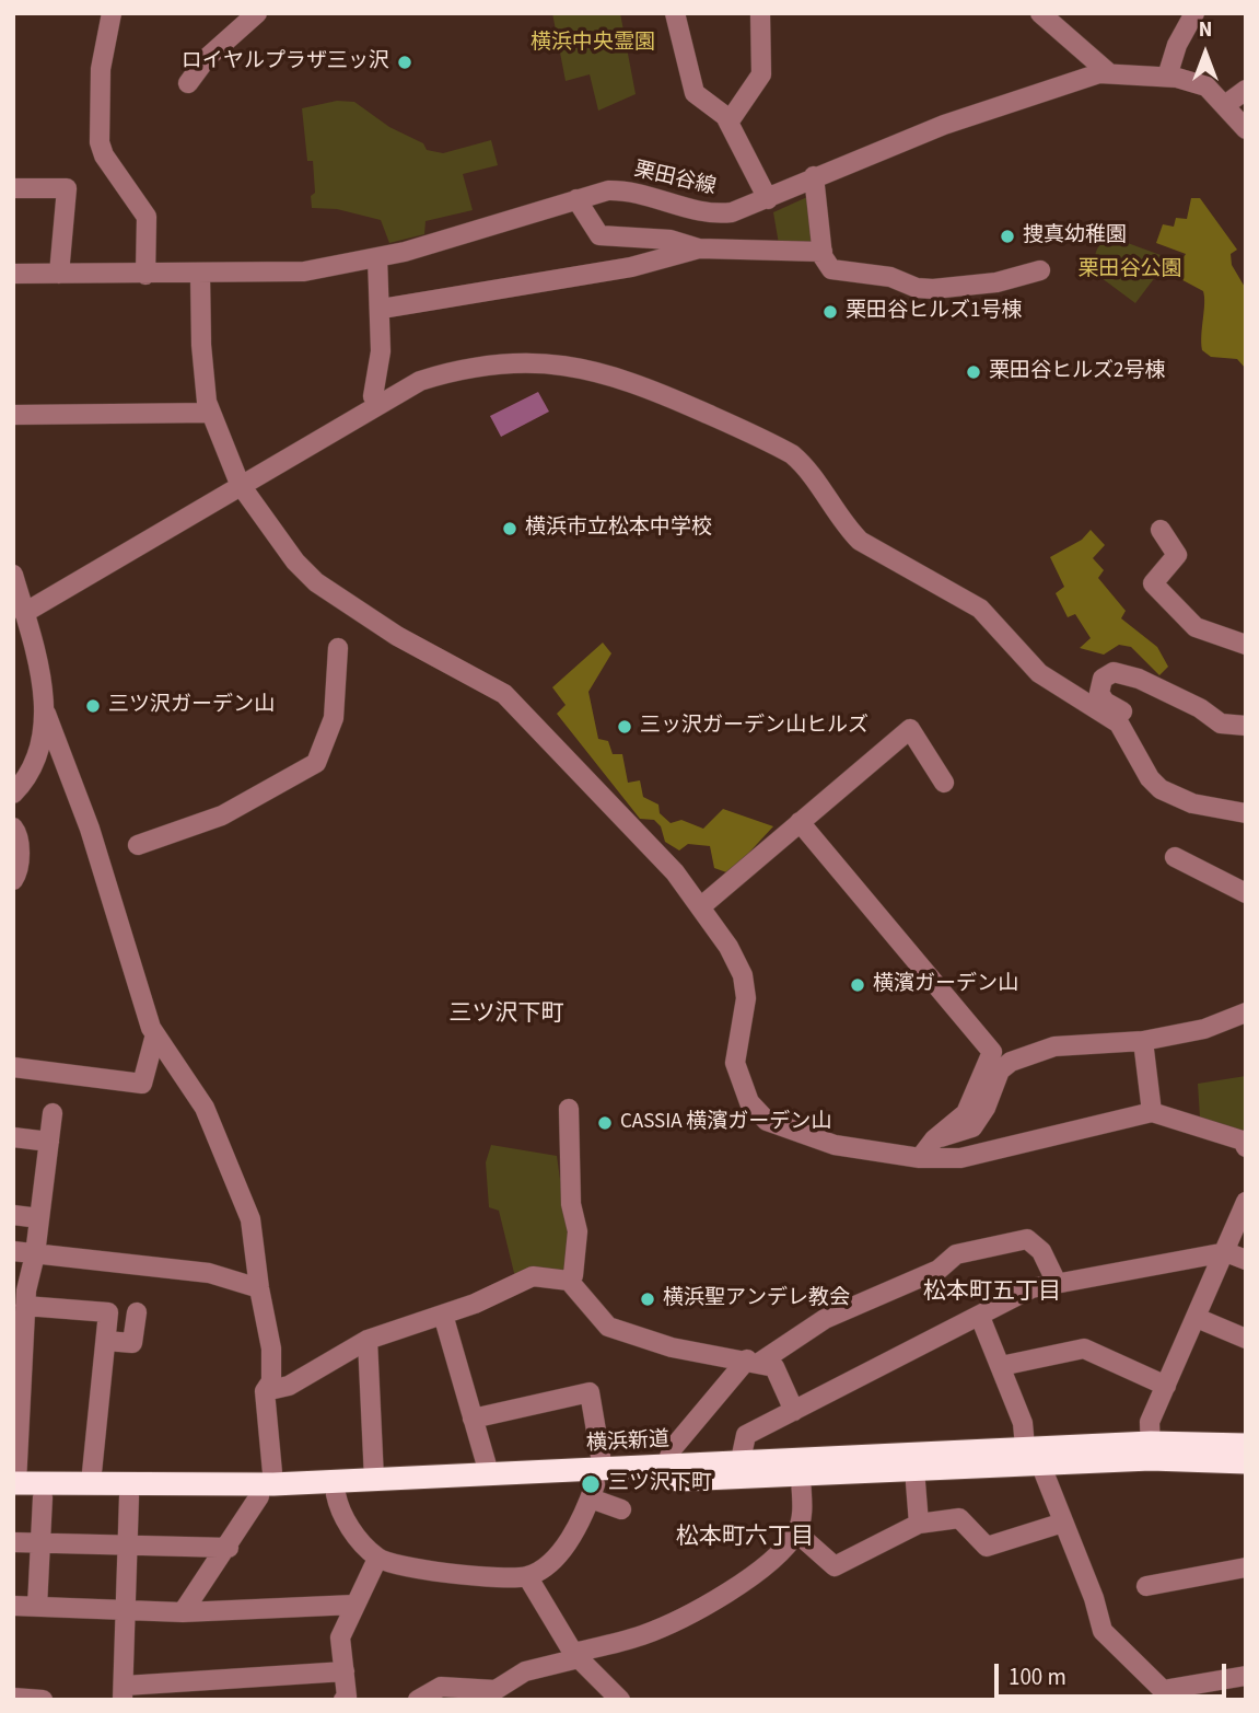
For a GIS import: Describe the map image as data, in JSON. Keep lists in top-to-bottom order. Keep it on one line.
{"streets":{"highway":["横浜新道"],"street":["栗田谷線"]},"districts":["三ツ沢下町","松本町五丁目","松本町六丁目"],"parks":["横浜中央霊園","栗田谷公園"],"places":["ロイヤルプラザ三ッ沢","捜真幼稚園","栗田谷ヒルズ1号棟","栗田谷ヒルズ2号棟","横浜市立松本中学校","三ツ沢ガーデン山","三ッ沢ガーデン山ヒルズ","横濱ガーデン山","CASSIA 横濱ガーデン山","横浜聖アンデレ教会","三ツ沢下町"],"scale_bar":"100 m","north":"top"}
